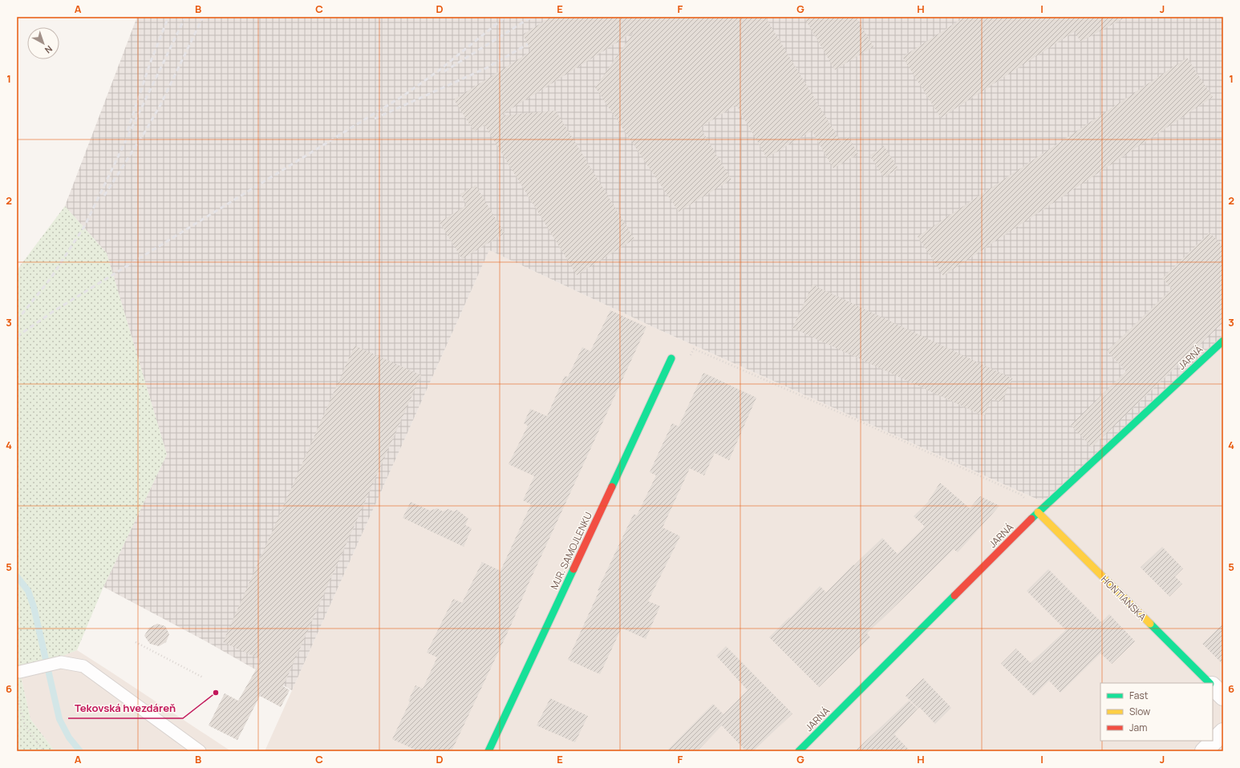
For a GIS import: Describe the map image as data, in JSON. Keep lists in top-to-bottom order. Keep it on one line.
{"streets":{"street":["JARNÁ","MJR. SAMOJLENKU","HONTIANSKA"]},"crossings":[["JARNÁ","HONTIANSKA"]],"places":["Tekovská hvezdáreň"],"legend":["Fast","Slow","Jam"],"north":"bottom right","grid":{"columns":["A","B","C","D","E","F","G","H","I","J"],"rows":["1","2","3","4","5","6"]}}
